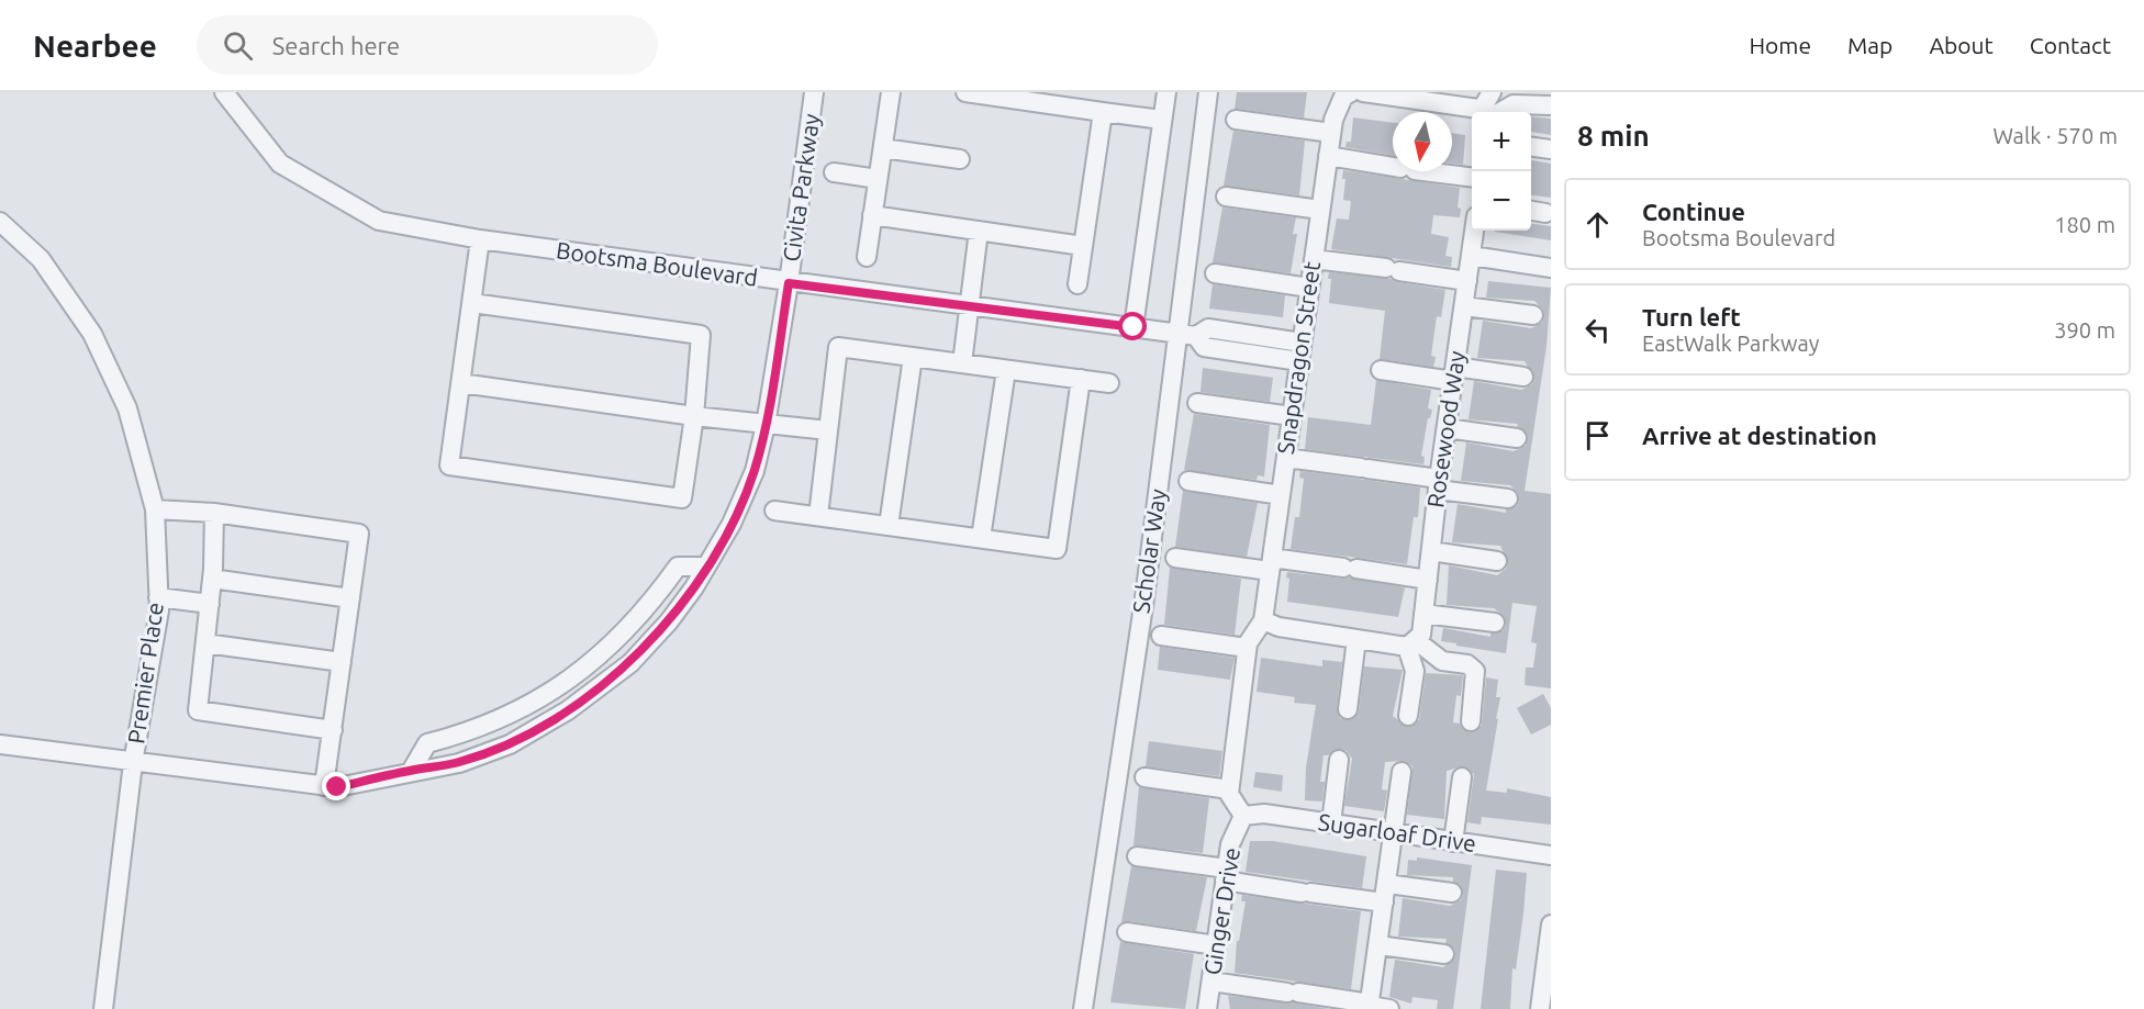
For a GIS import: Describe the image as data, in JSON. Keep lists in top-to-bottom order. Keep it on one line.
{"streets":{"street":["Civita Parkway","Bootsma Boulevard","Snapdragon Street","Rosewood Way","Scholar Way","Premier Place","Sugarloaf Drive","Ginger Drive"]},"crossings":[["Civita Parkway","Bootsma Boulevard"],["Civita Parkway","Premier Place"],["Bootsma Boulevard","Scholar Way"],["Sugarloaf Drive","Ginger Drive"]],"north":"bottom","page":{"header":"Nearbee","search":"Search here","nav":["Home","Map","About","Contact"],"heading":["8 min","Walk · 570 m"],"map_buttons":["+","−"],"list":[["Continue","Bootsma Boulevard","180 m"],["Turn left","EastWalk Parkway","390 m"],"Arrive at destination"]}}
